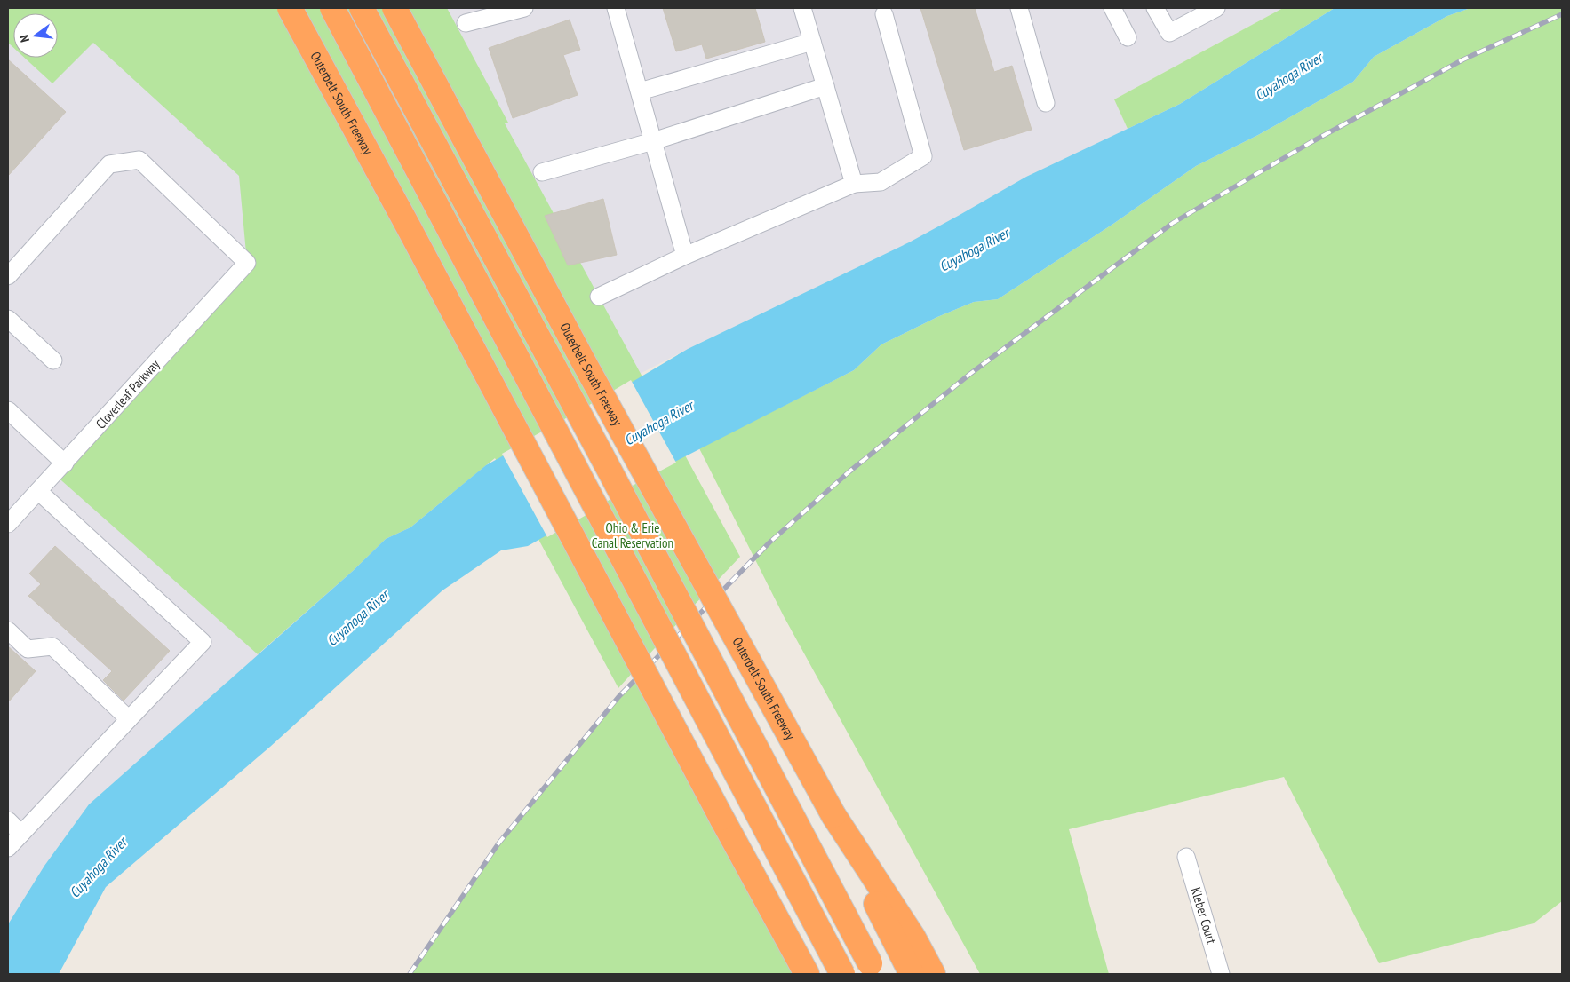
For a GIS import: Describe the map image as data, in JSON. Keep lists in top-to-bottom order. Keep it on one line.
{"streets":{"highway":["Outerbelt South Freeway"],"street":["Cloverleaf Parkway","Kleber Court"]},"water":["Cuyahoga River"],"parks":["Ohio & Erie Canal Reservation"],"north":"left"}
